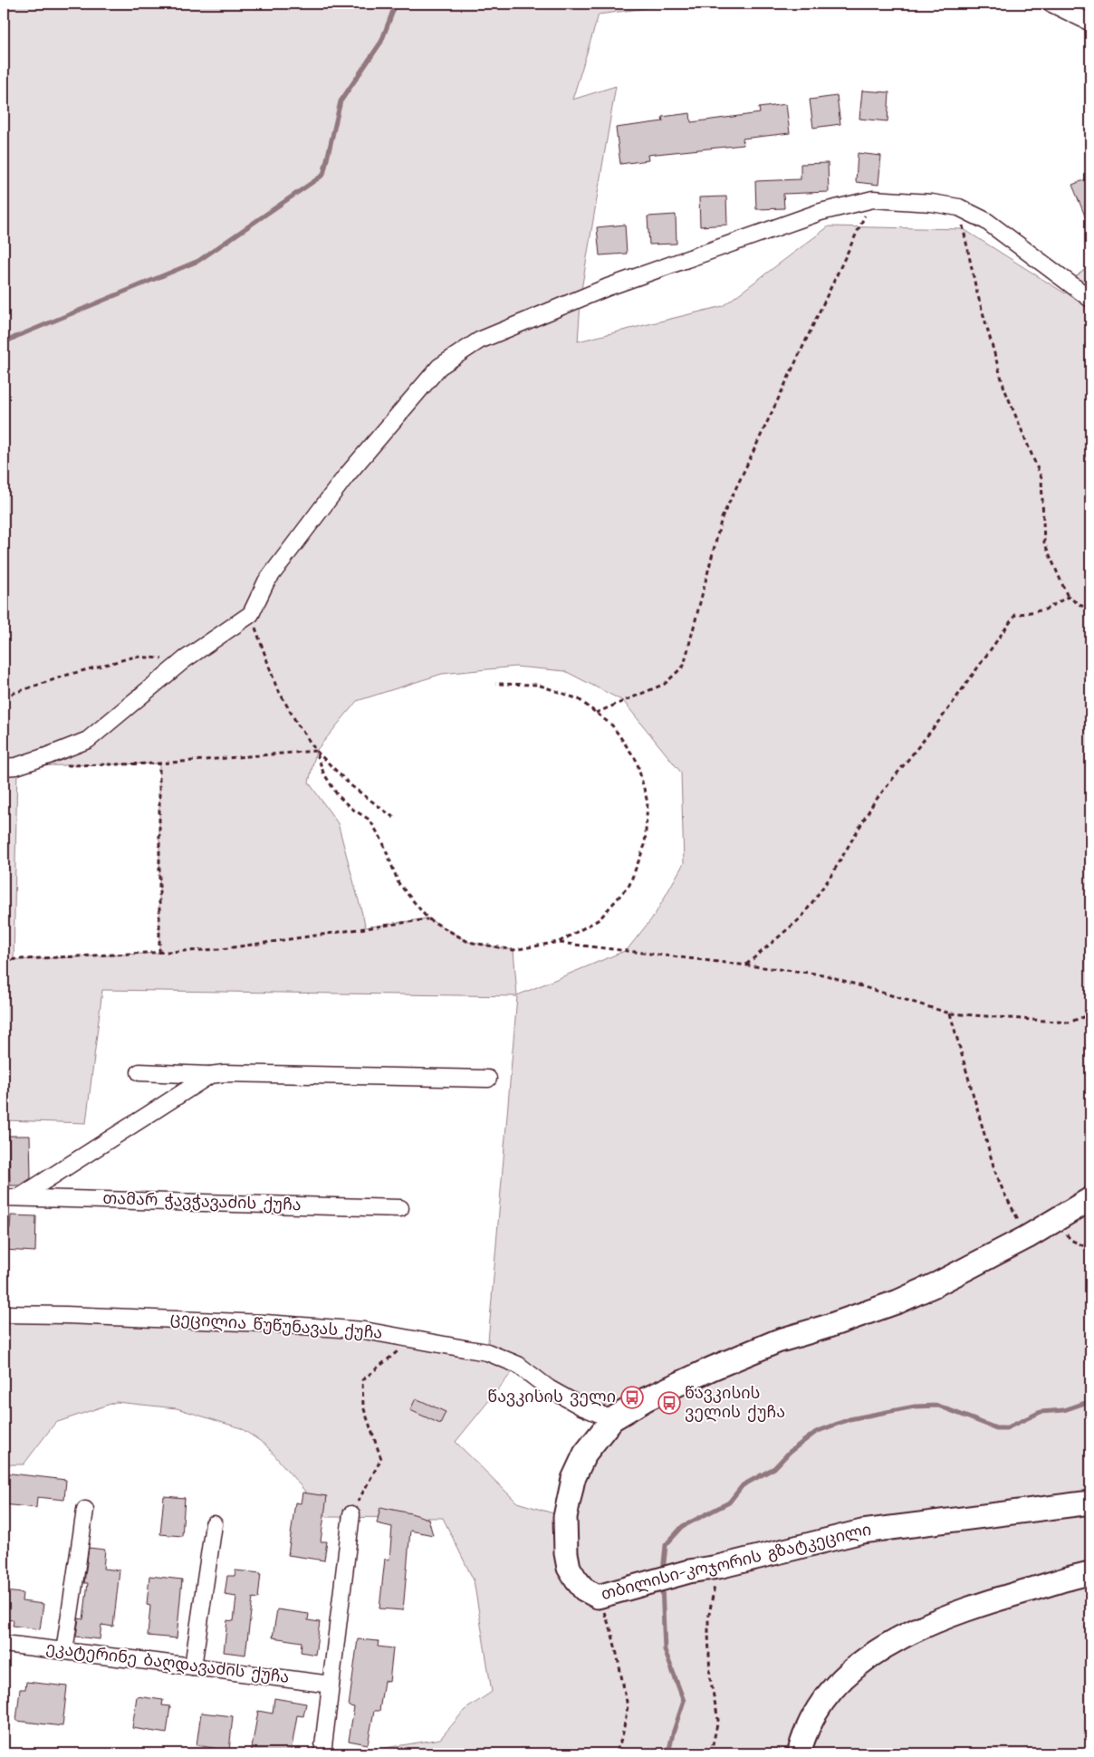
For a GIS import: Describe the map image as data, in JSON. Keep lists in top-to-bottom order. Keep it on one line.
{"streets":{"main road":["თბილისი-კოჯორის გზატკეცილი"],"street":["თამარ ჭავჭავაძის ქუჩა","ცეცილია წუწუნავას ქუჩა","ეკატერინე ბაღდავაძის ქუჩა"]},"crossings":[["ცეცილია წუწუნავას ქუჩა","თბილისი-კოჯორის გზატკეცილი"]],"places":{"bus stop":["წავკისის ველი","წავკისის ველის ქუჩა"]}}
